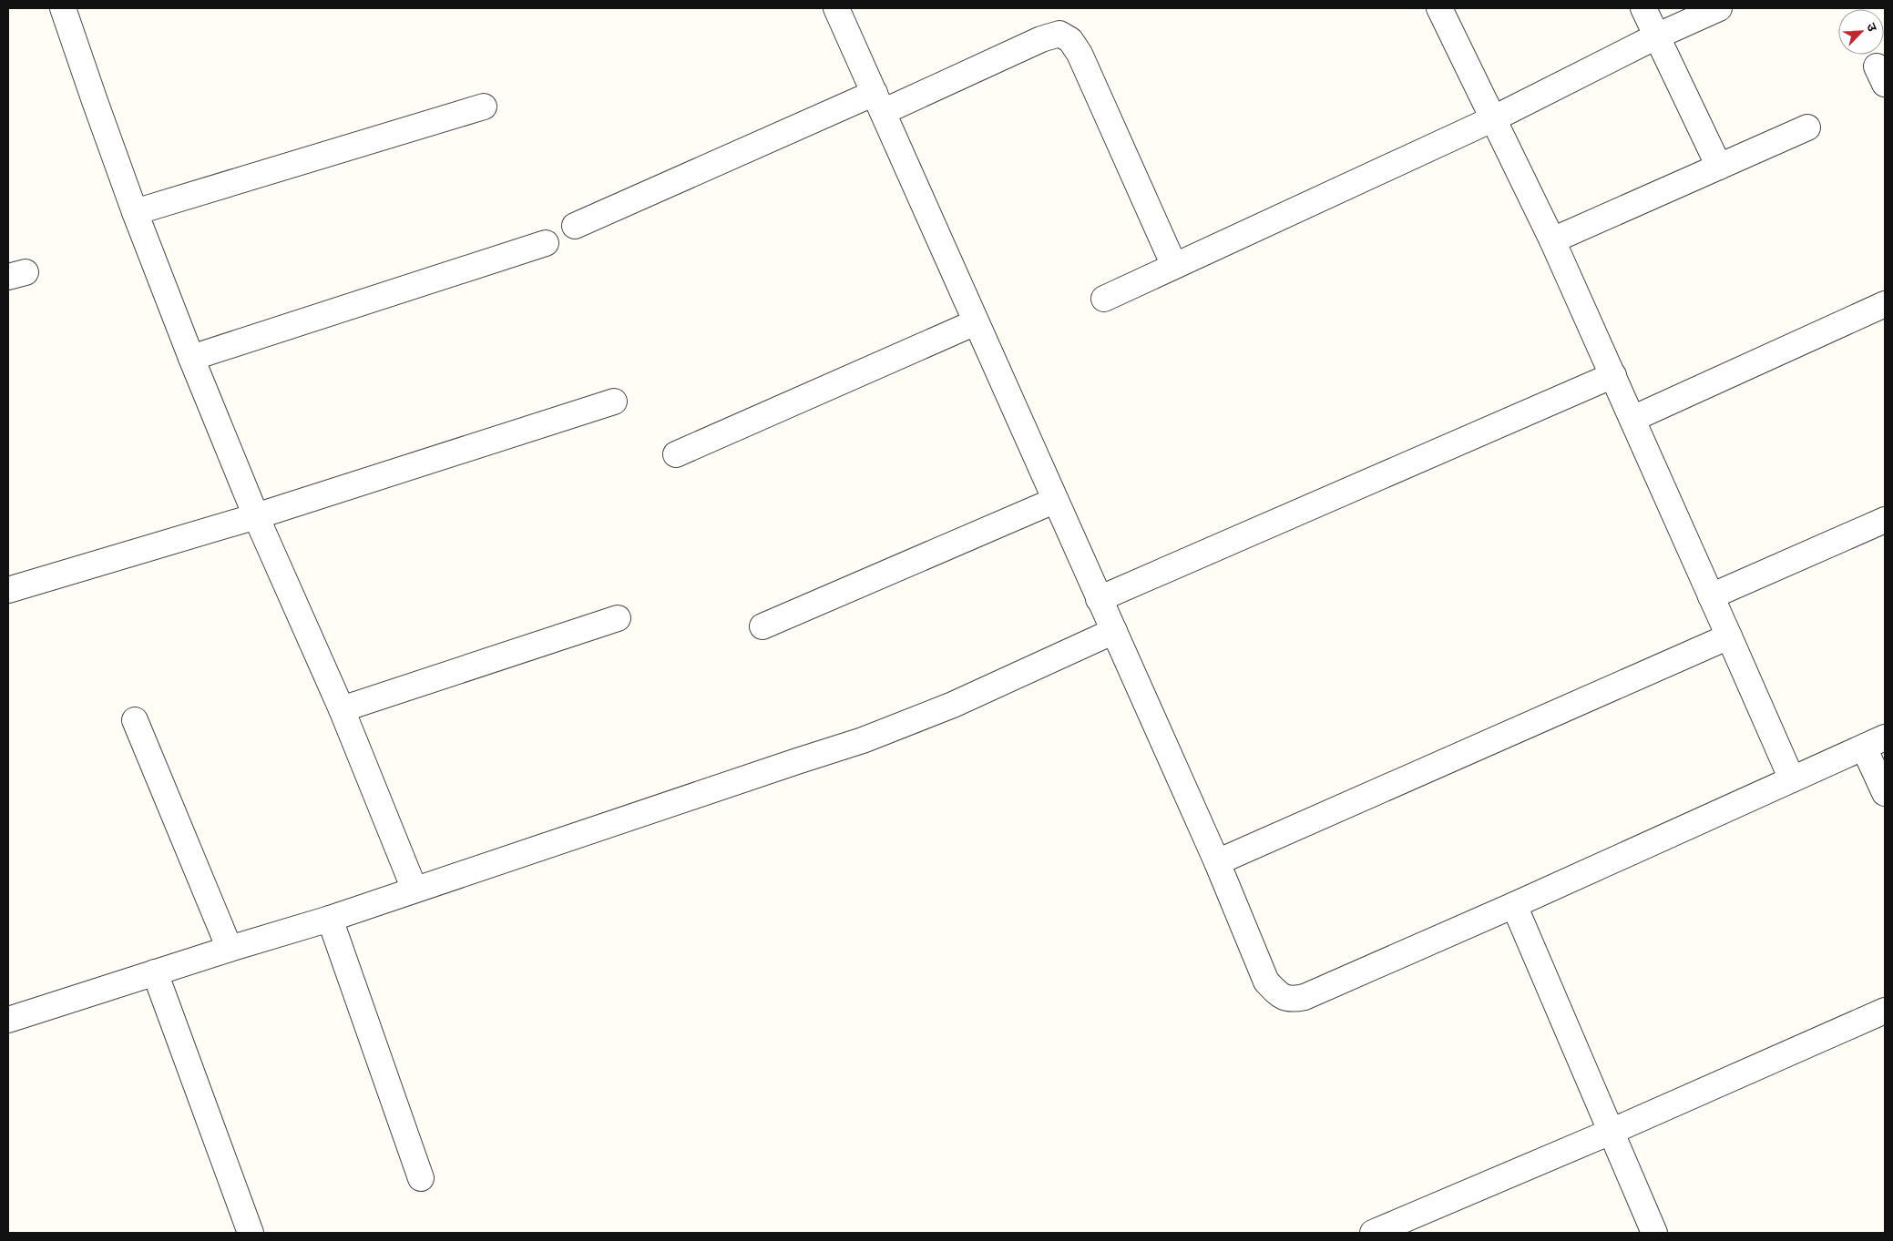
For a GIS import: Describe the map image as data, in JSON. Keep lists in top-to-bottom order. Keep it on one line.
{"north":"top right"}
